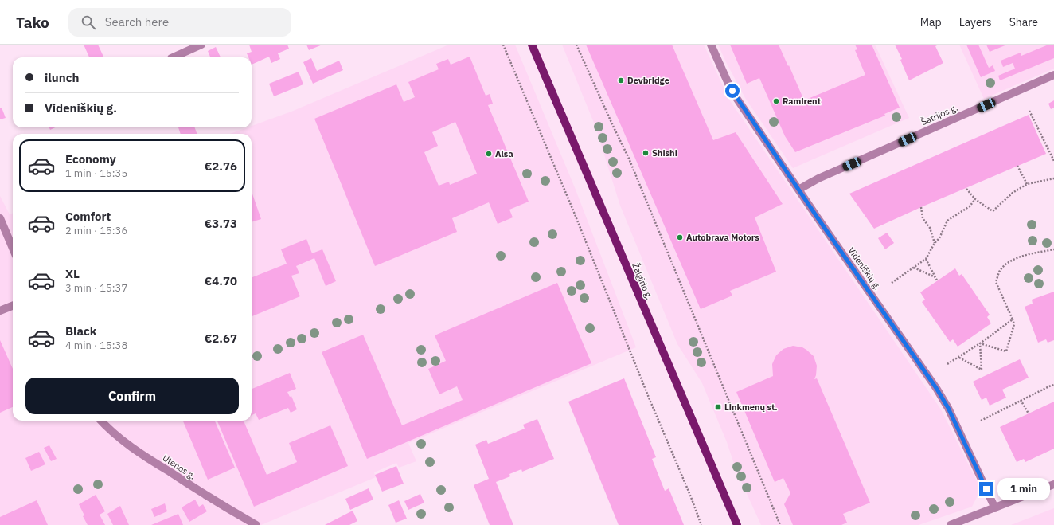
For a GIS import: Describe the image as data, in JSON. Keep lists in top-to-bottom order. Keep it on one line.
{"streets":{"main road":["Žalgirio g."],"street":["Šatrijos g.","Videniškių g.","Utenos g."]},"crossings":[["Šatrijos g.","Videniškių g."]],"places":{"other":["Devbridge","Ramirent","Shishi","Alsa","Autobrava Motors"],"transit":["Linkmenų st."]},"page":{"header":"Tako","search":"Search here","nav":["Map","Layers","Share"],"banner":["ilunch","Videniškių g."],"list":[{"name":"Economy","note":"1 min · 15:35","value":"€2.76"},{"name":"Comfort","note":"2 min · 15:36","value":"€3.73"},{"name":"XL","note":"3 min · 15:37","value":"€4.70"},{"name":"Black","note":"4 min · 15:38","value":"€2.67"}],"buttons":"Confirm","bubble":"1 min"}}
